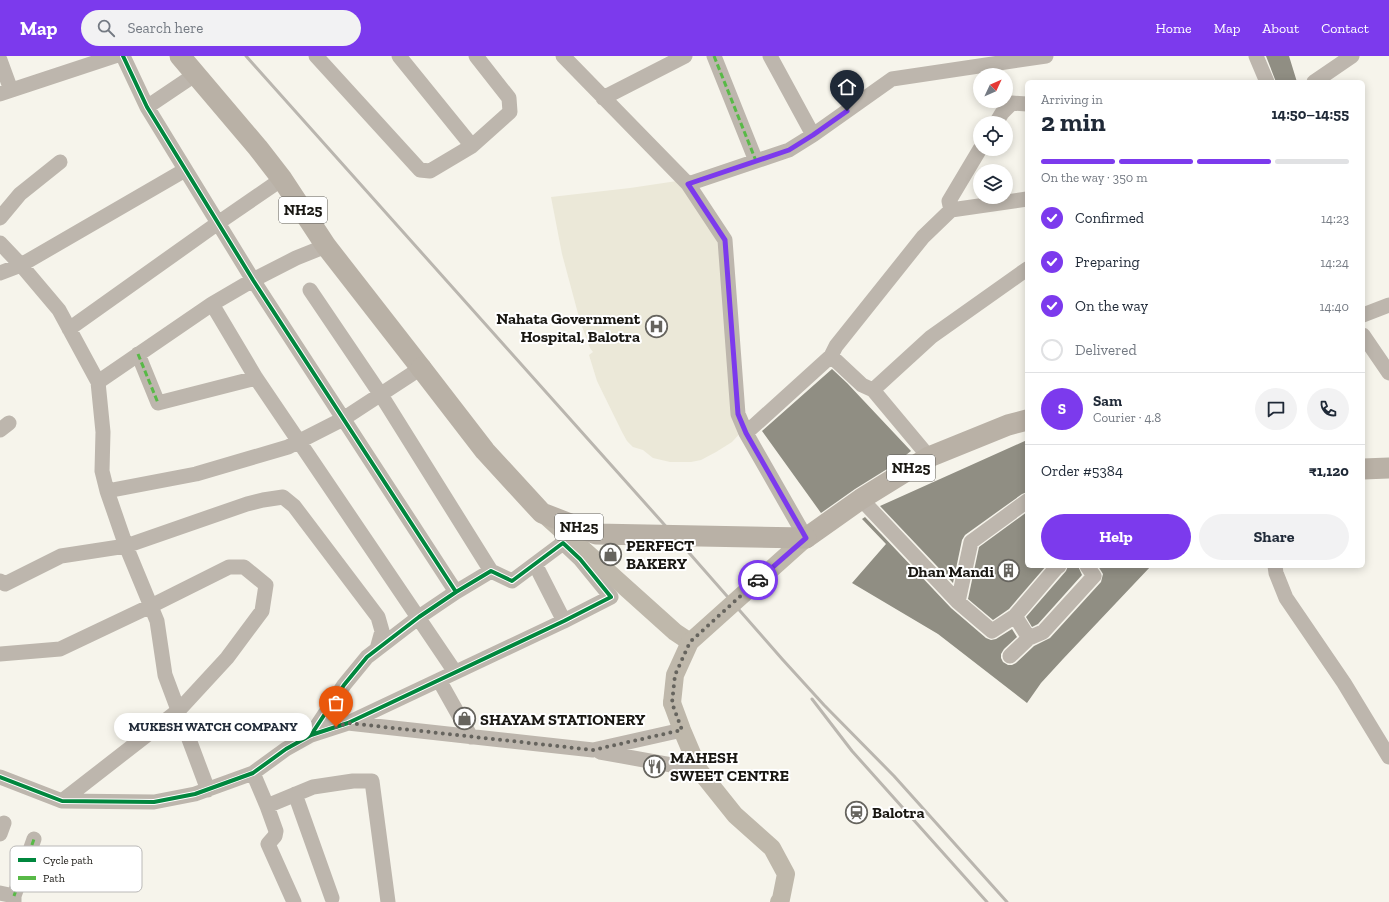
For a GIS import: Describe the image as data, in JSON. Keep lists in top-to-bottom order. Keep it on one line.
{"streets":{"highway":["NH25"]},"places":{"hospital":["Nahata Government Hospital, Balotra"],"shop":["PERFECT BAKERY","SHAYAM STATIONERY"],"building":["Dhan Mandi"],"other":["MUKESH WATCH COMPANY"],"restaurant":["MAHESH SWEET CENTRE"],"station":["Balotra"]},"legend":["Cycle path","Path"],"north":"top right","page":{"header":"Map","search":"Search here","nav":["Home","Map","About","Contact"],"heading":["2 min","Arriving in","14:50–14:55"],"panel":["Sam","Courier · 4.8","Order #5384","₹1,120"],"bar":"On the way · 350 m","list":[["Confirmed","14:23"],["Preparing","14:24"],["On the way","14:40"],"Delivered"],"round":"S","buttons":["Help","Share"],"bubble":"MUKESH WATCH COMPANY"}}
